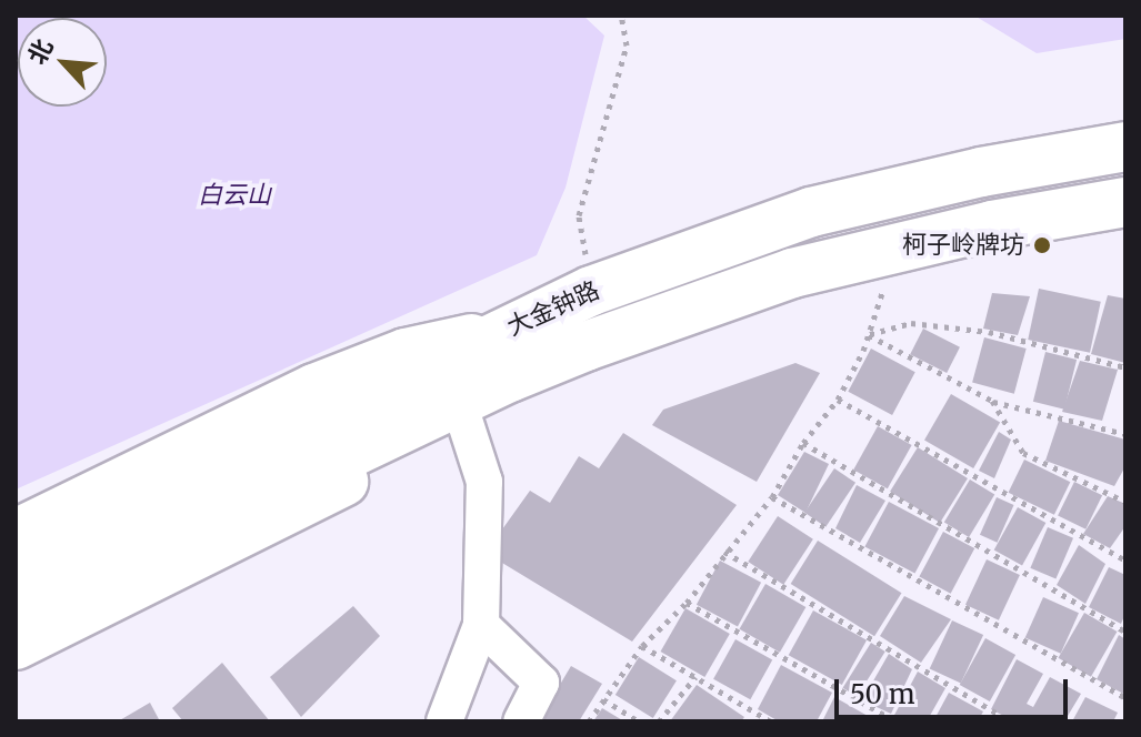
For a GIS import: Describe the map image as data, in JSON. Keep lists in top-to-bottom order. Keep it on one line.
{"streets":{"main road":["大金钟路"]},"parks":["白云山"],"places":["柯子岭牌坊"],"scale_bar":"50 m","north":"top left"}
